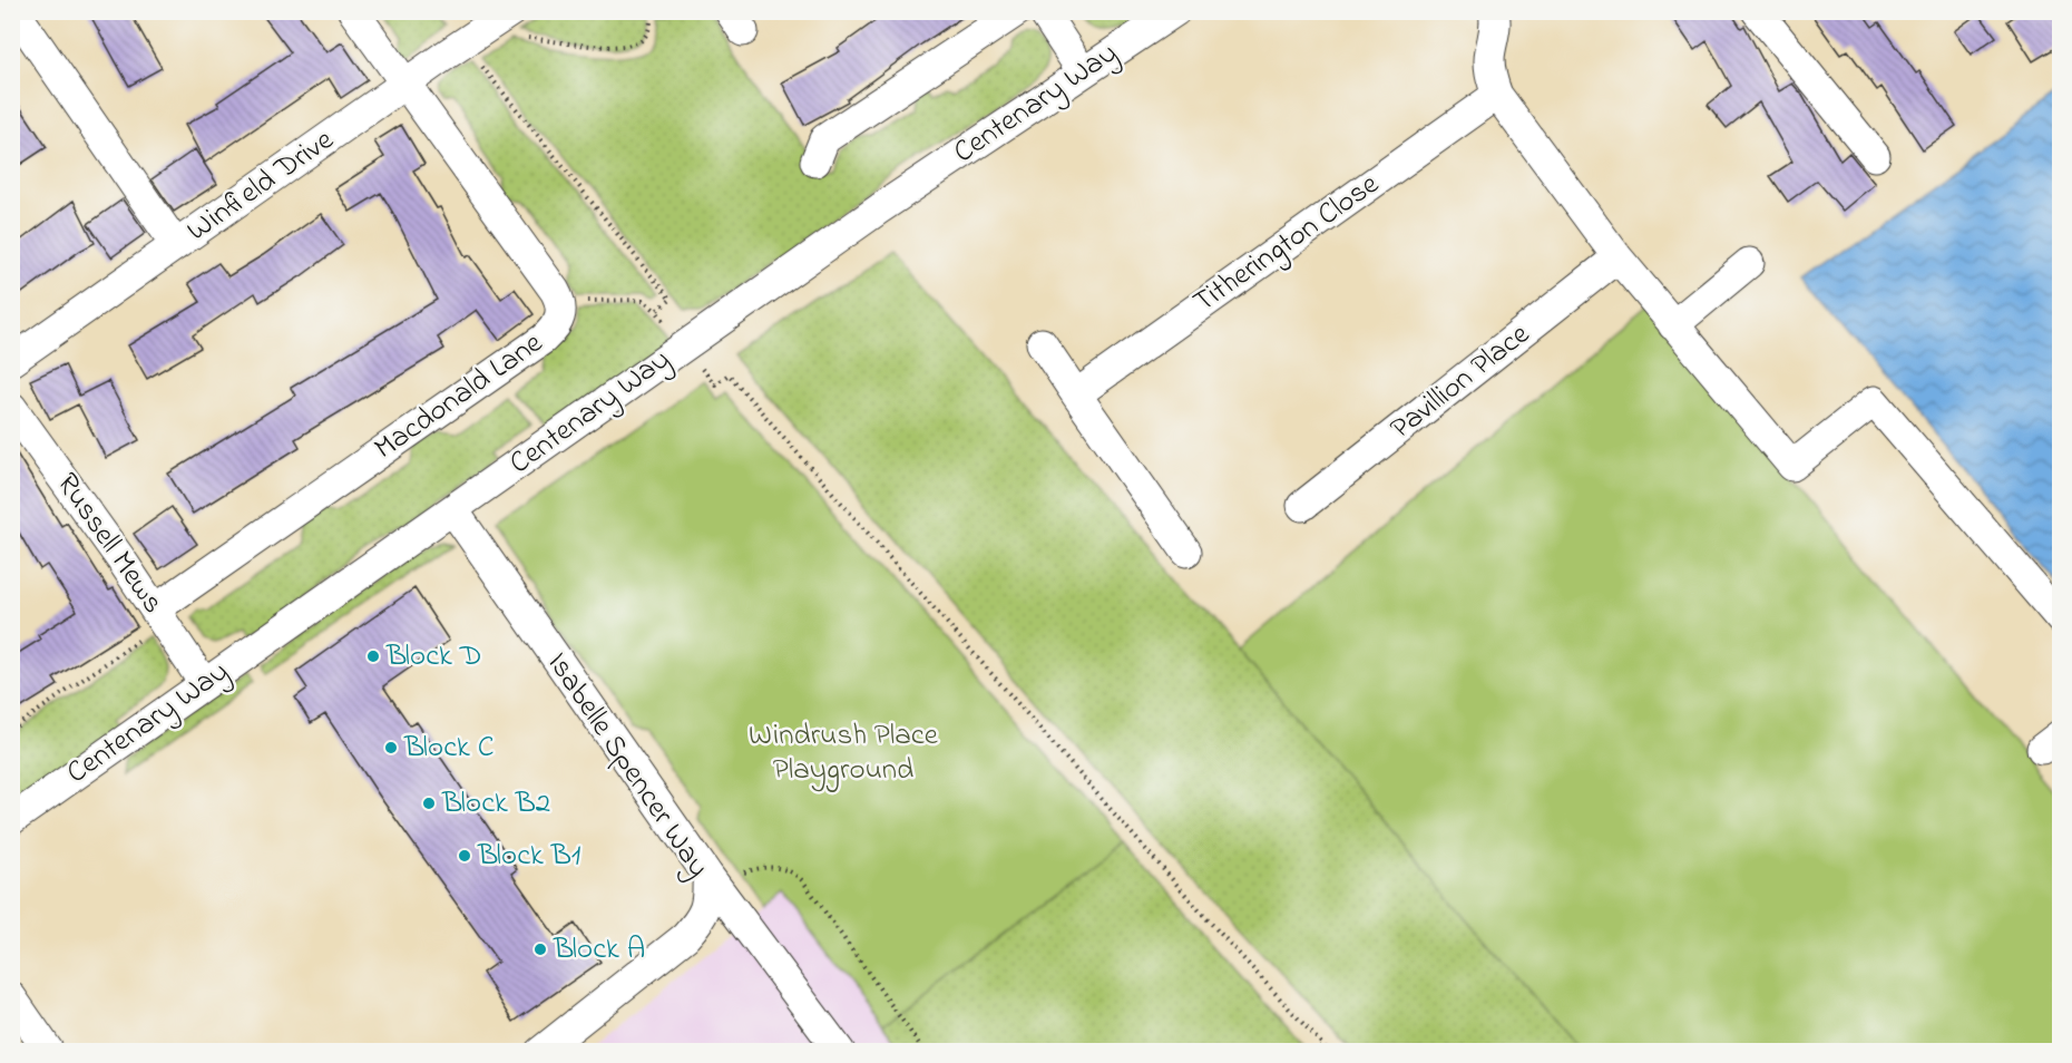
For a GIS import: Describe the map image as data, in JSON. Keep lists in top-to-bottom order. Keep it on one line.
{"streets":{"street":["Centenary Way","Winfield Drive","Titherington Close","Pavillion Place","Macdonald Lane","Russell Mews","Isabelle Spencer Way"]},"crossings":[["Centenary Way","Russell Mews"],["Centenary Way","Isabelle Spencer Way"],["Winfield Drive","Macdonald Lane"],["Macdonald Lane","Russell Mews"]],"parks":["Windrush Place Playground"],"places":["Block D","Block C","Block B2","Block B1","Block A"]}
